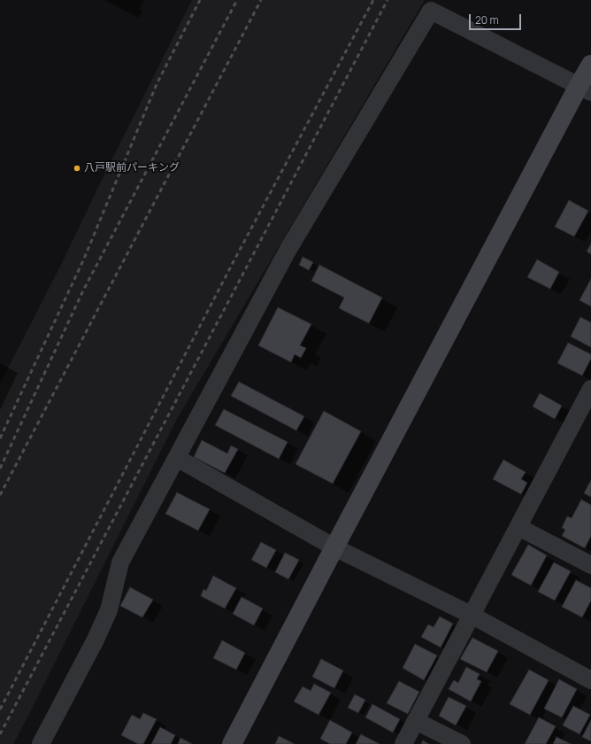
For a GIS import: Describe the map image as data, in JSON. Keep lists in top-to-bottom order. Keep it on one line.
{"places":["八戸駅前パーキング"],"scale_bar":"20 m"}
